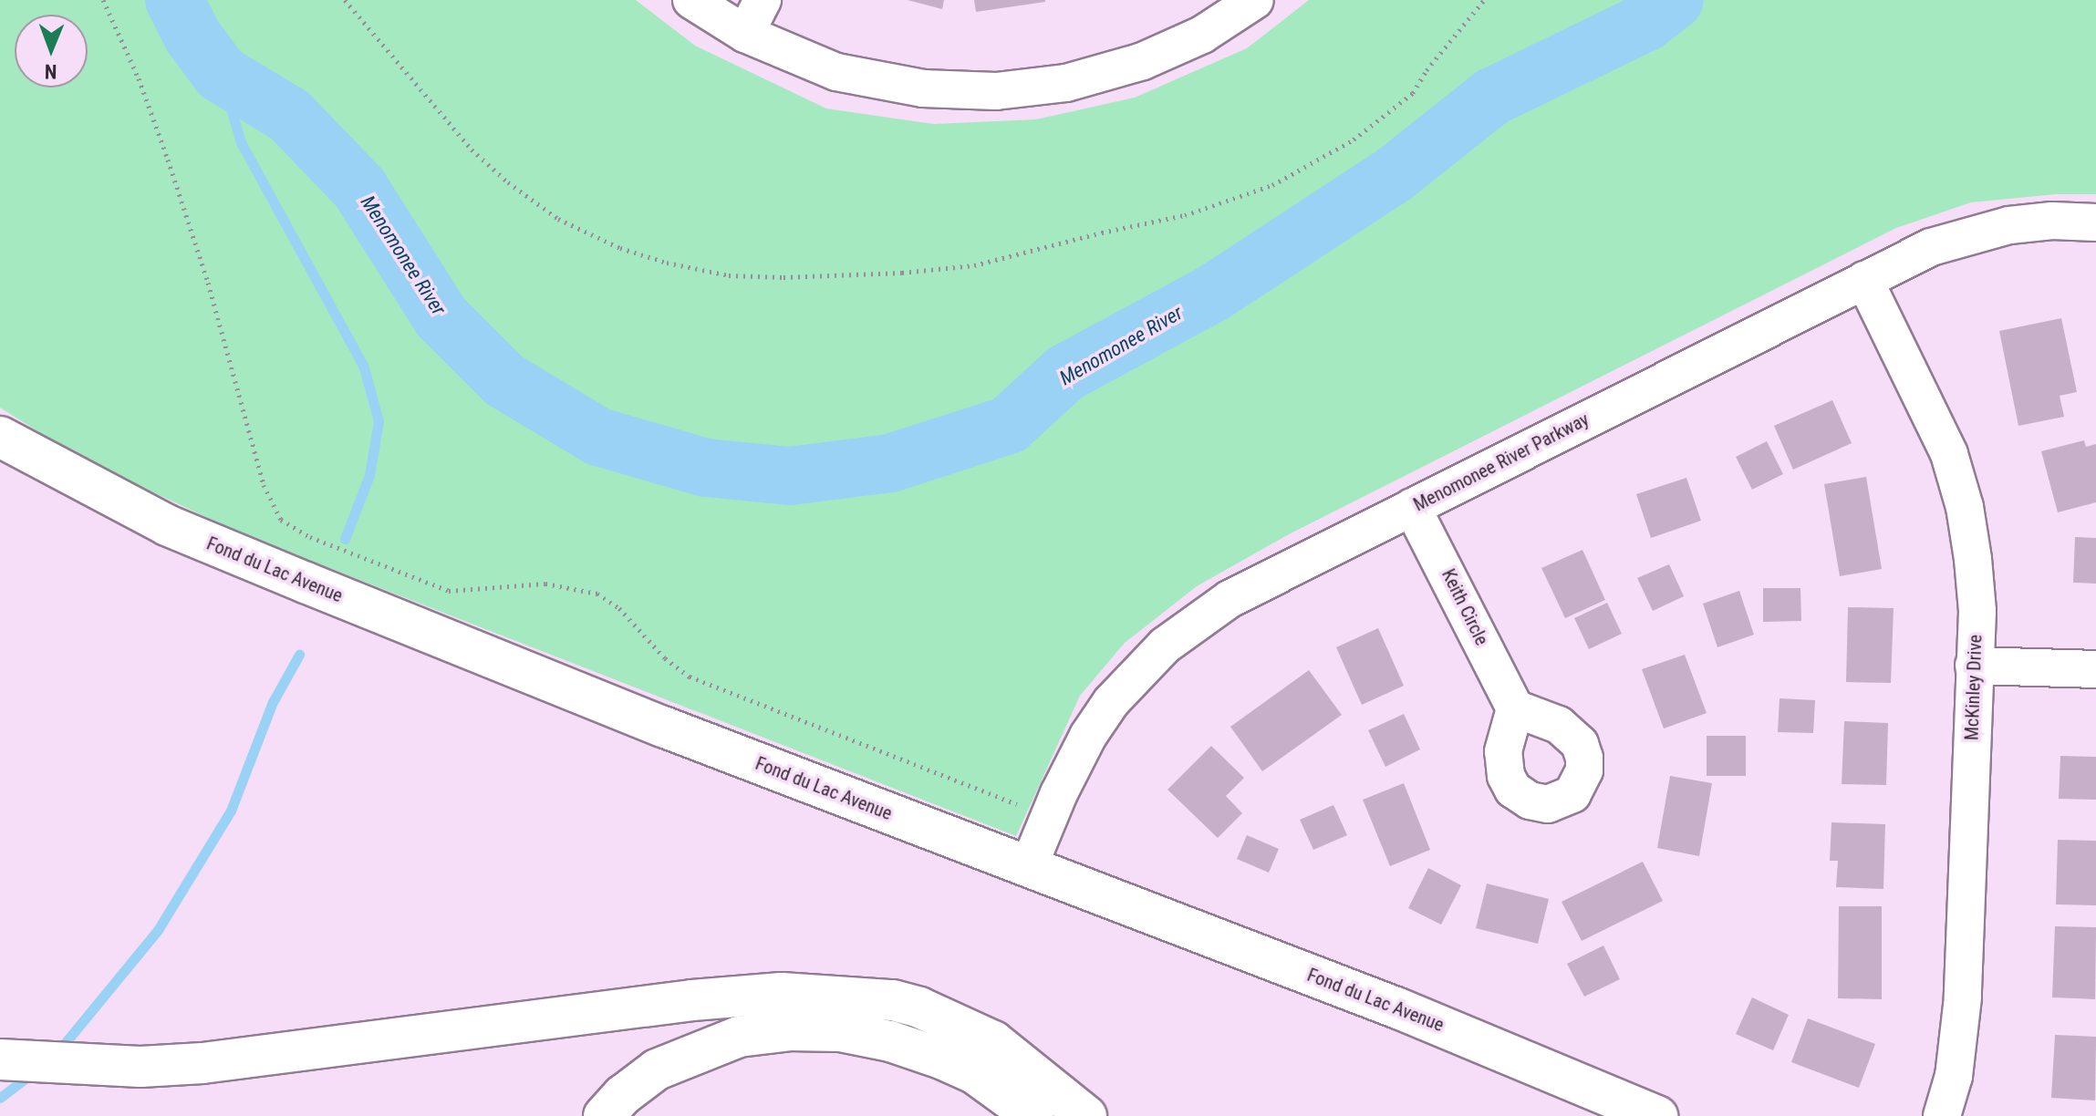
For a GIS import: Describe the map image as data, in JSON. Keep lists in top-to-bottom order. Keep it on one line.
{"streets":{"main road":["Fond du Lac Avenue"],"street":["Menomonee River Parkway","Keith Circle","McKinley Drive"]},"crossings":[["Menomonee River Parkway","Fond du Lac Avenue"],["Menomonee River Parkway","Keith Circle"],["Menomonee River Parkway","McKinley Drive"]],"water":["Menomonee River"],"north":"bottom"}
